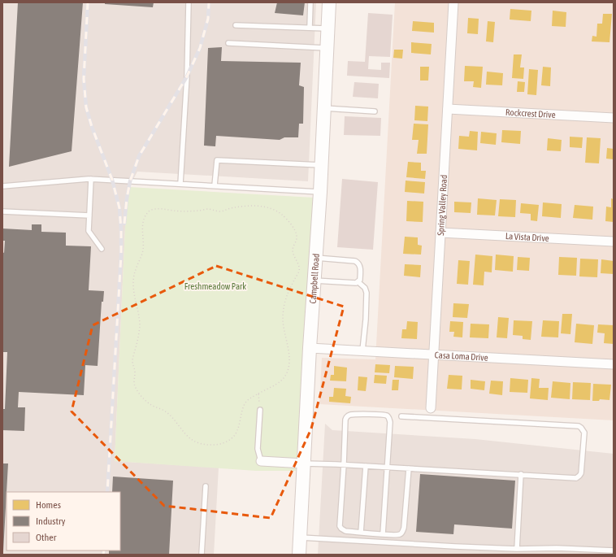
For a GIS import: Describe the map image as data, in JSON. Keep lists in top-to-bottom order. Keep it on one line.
{"streets":{"street":["Rockcrest Drive","Spring Valley Road","La Vista Drive","Campbell Road","Casa Loma Drive"]},"crossings":[["Rockcrest Drive","Spring Valley Road"],["Spring Valley Road","La Vista Drive"],["Spring Valley Road","Casa Loma Drive"],["Campbell Road","Casa Loma Drive"]],"parks":["Freshmeadow Park"],"legend":["Homes","Industry","Other"]}
